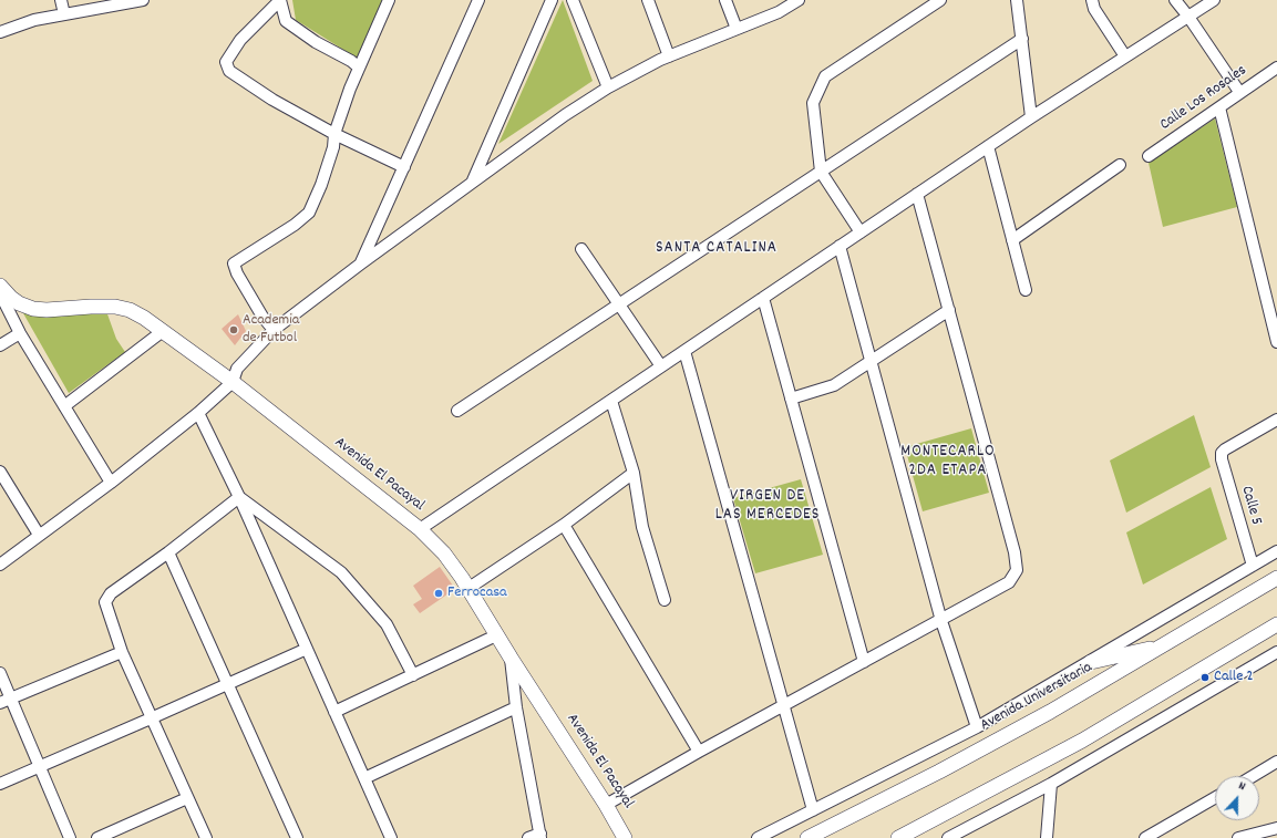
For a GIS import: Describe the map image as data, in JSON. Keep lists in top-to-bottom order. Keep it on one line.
{"streets":{"street":["Calle Los Rosales","Avenida El Pacayal","Calle 5","Avenida Universitaria"]},"districts":["SANTA CATALINA","MONTECARLO 2DA ETAPA","VIRGEN DE LAS MERCEDES"],"places":["Academia de Futbol","Ferrocasa","Calle 2"],"north":"top"}
